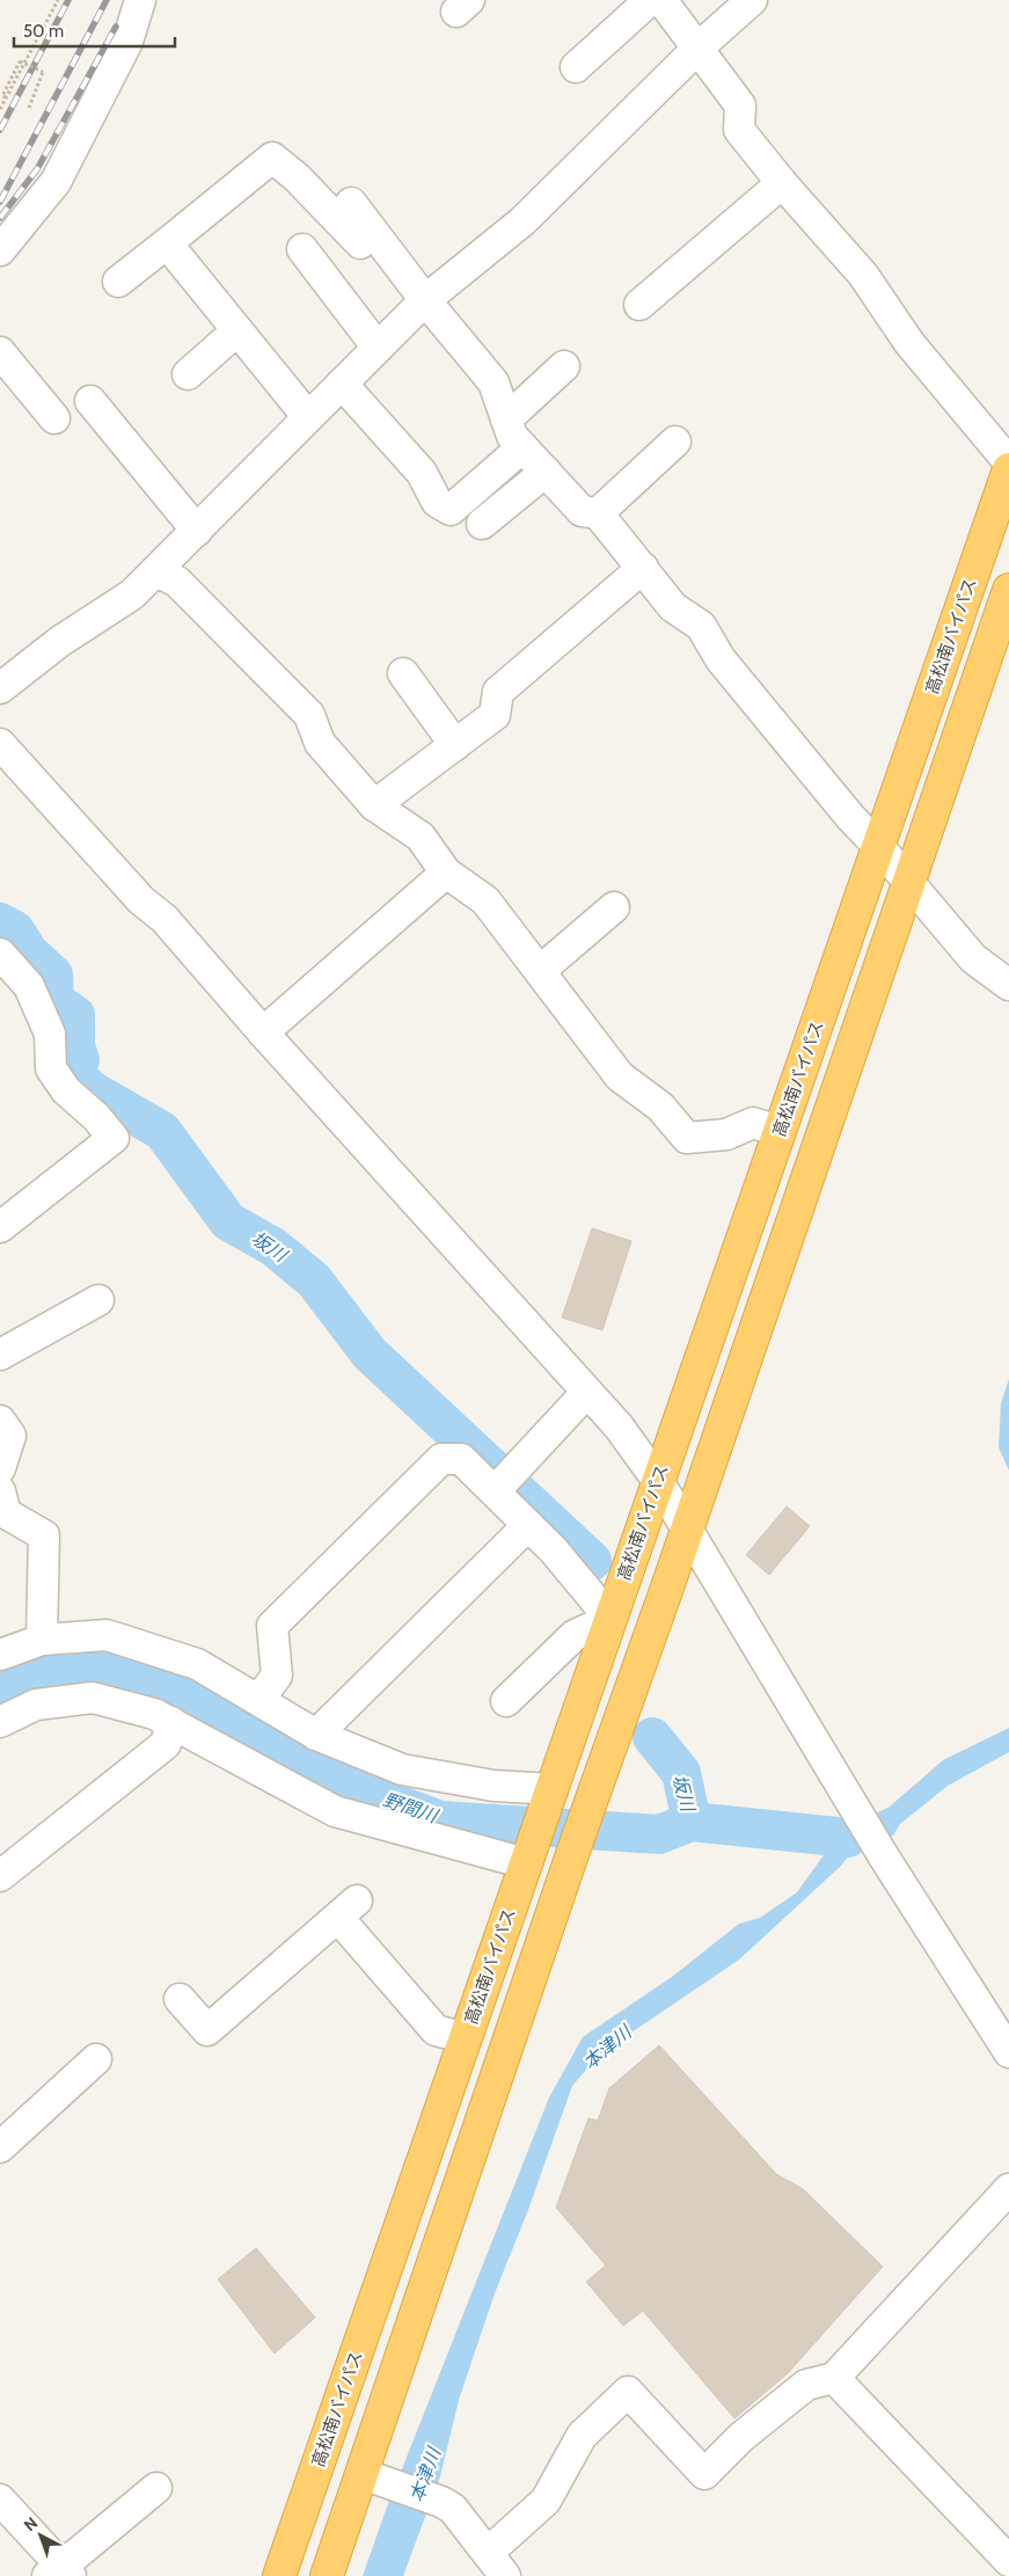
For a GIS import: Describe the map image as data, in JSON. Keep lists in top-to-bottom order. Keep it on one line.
{"streets":{"highway":["高松南バイパス"]},"water":["坂川","野間川","本津川"],"scale_bar":"50 m","north":"top left"}
